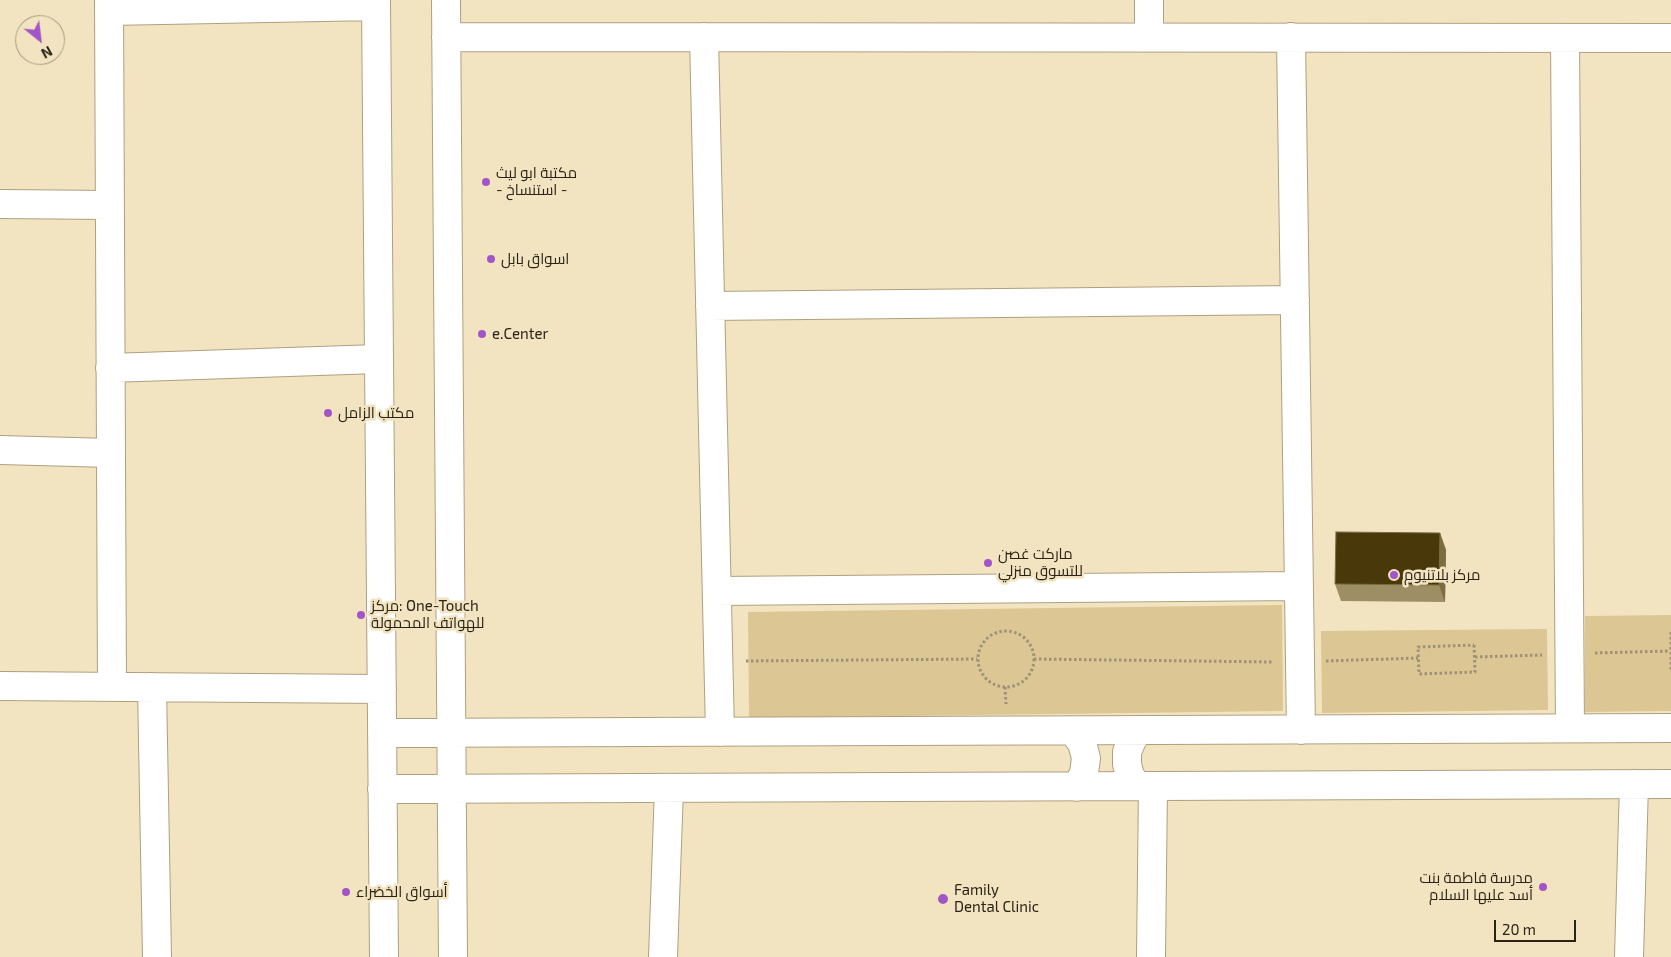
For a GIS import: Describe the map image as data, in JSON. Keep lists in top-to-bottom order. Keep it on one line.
{"places":["مكتبة ابو ليث - استنساخ -","اسواق بابل","e.Center","مكتب الزامل","ماركت غصن للتسوق منزلي","مركز بلاتنيوم","مركز: One-Touch للهواتف المحمولة","مدرسة فاطمة بنت أسد عليها السلام","أسواق الخضراء","Family Dental Clinic"],"scale_bar":"20 m","north":"bottom right"}
